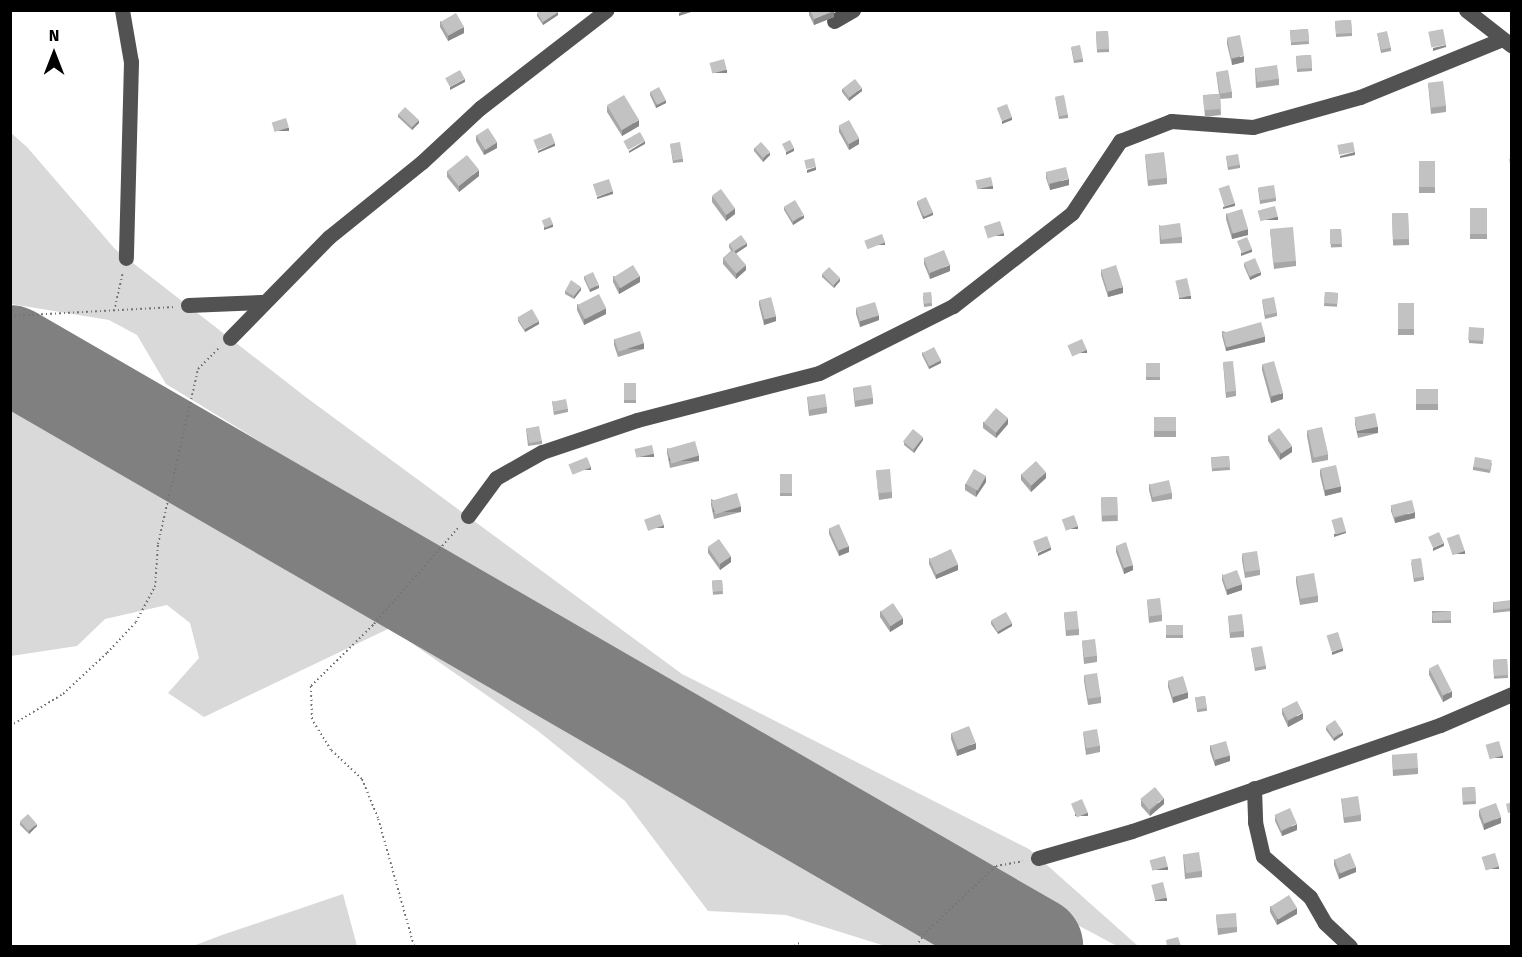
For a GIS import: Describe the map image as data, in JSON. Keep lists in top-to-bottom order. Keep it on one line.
{"north":"top"}
